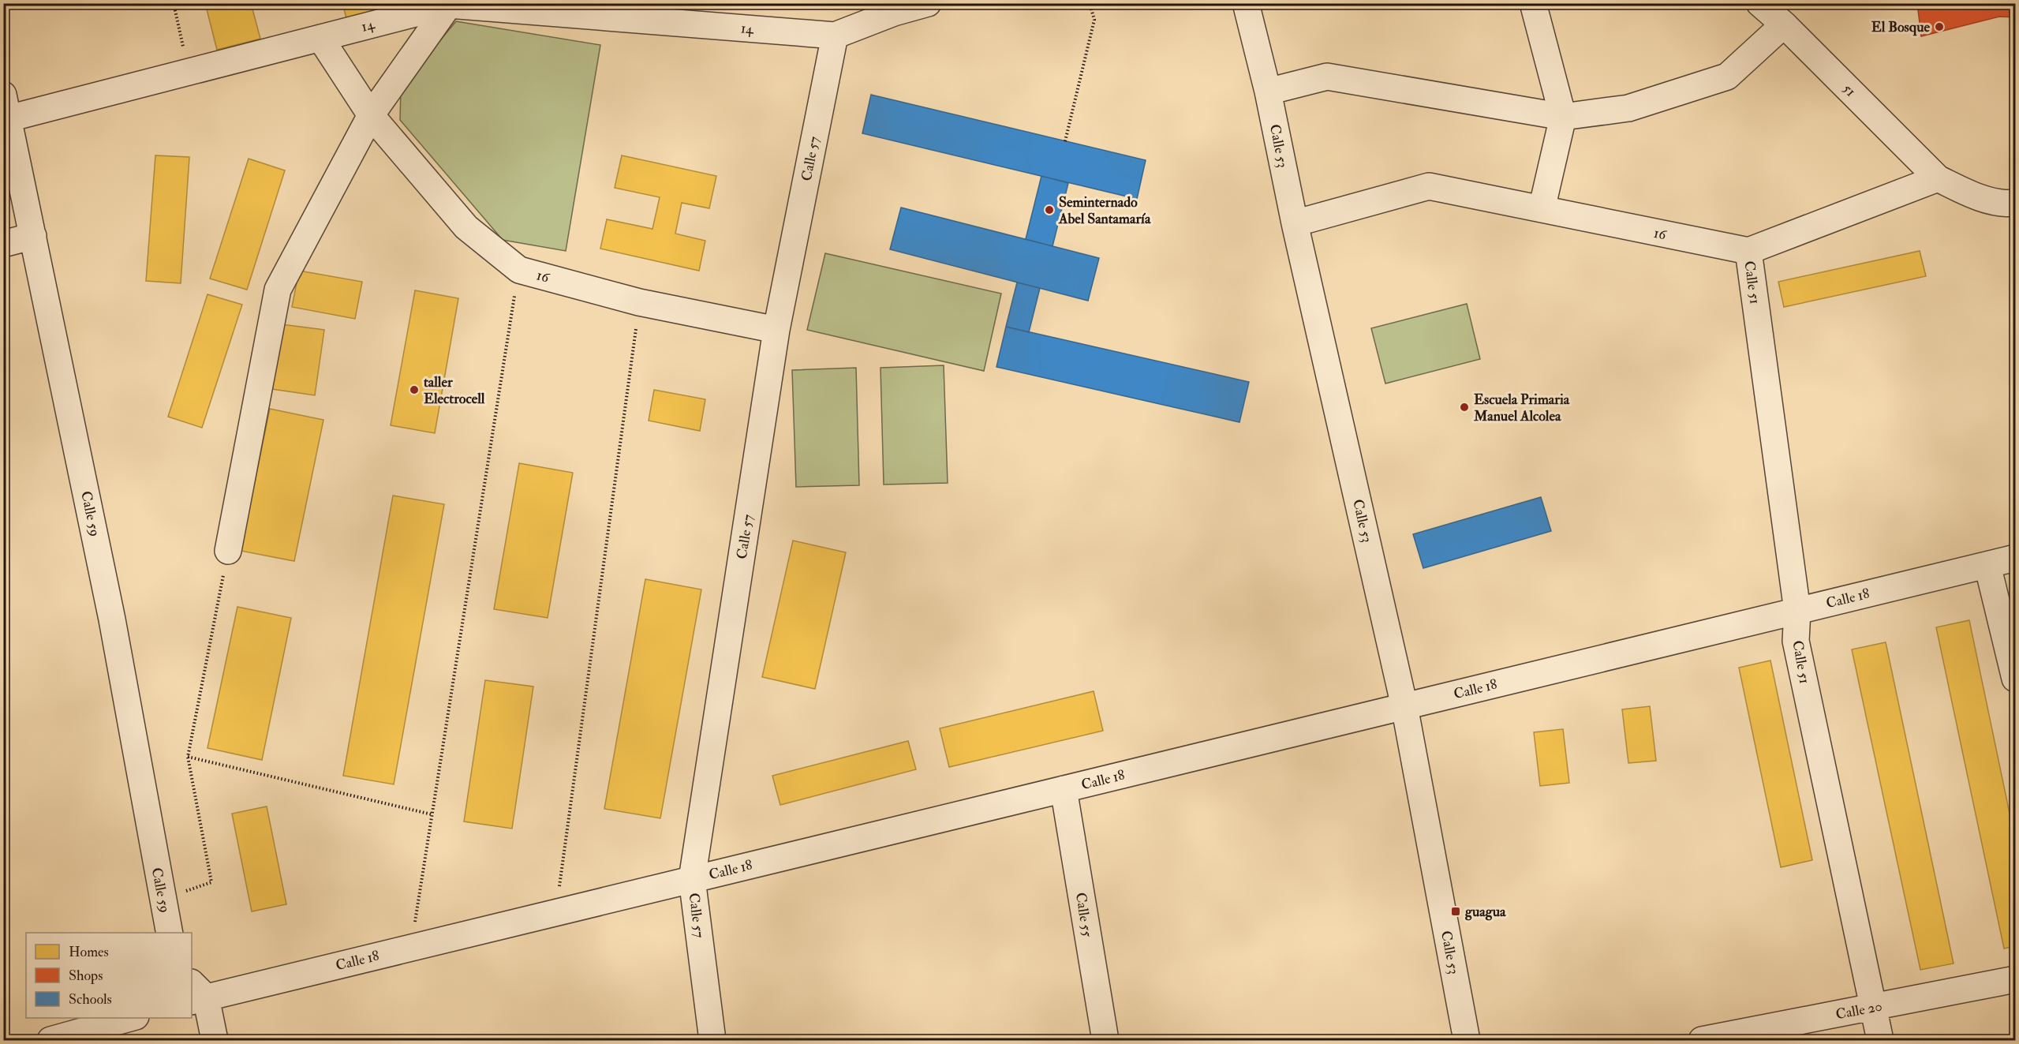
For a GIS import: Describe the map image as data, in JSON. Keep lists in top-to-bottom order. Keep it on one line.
{"streets":{"street":["14","51","Calle 53","Calle 57","16","Calle 51","Calle 59","Calle 18","Calle 55","Calle 20"]},"crossings":[["14","Calle 57"],["14","16"],["14","Calle 59"],["Calle 53","16"],["Calle 53","Calle 18"],["Calle 57","16"],["Calle 57","Calle 18"],["16","Calle 51"],["Calle 51","Calle 18"],["Calle 51","Calle 20"],["Calle 18","Calle 55"]],"places":{"other":["El Bosque","Seminternado Abel Santamaría","taller Electrocell","Escuela Primaria Manuel Alcolea"],"transit":["guagua"]},"legend":["Homes","Shops","Schools"]}
